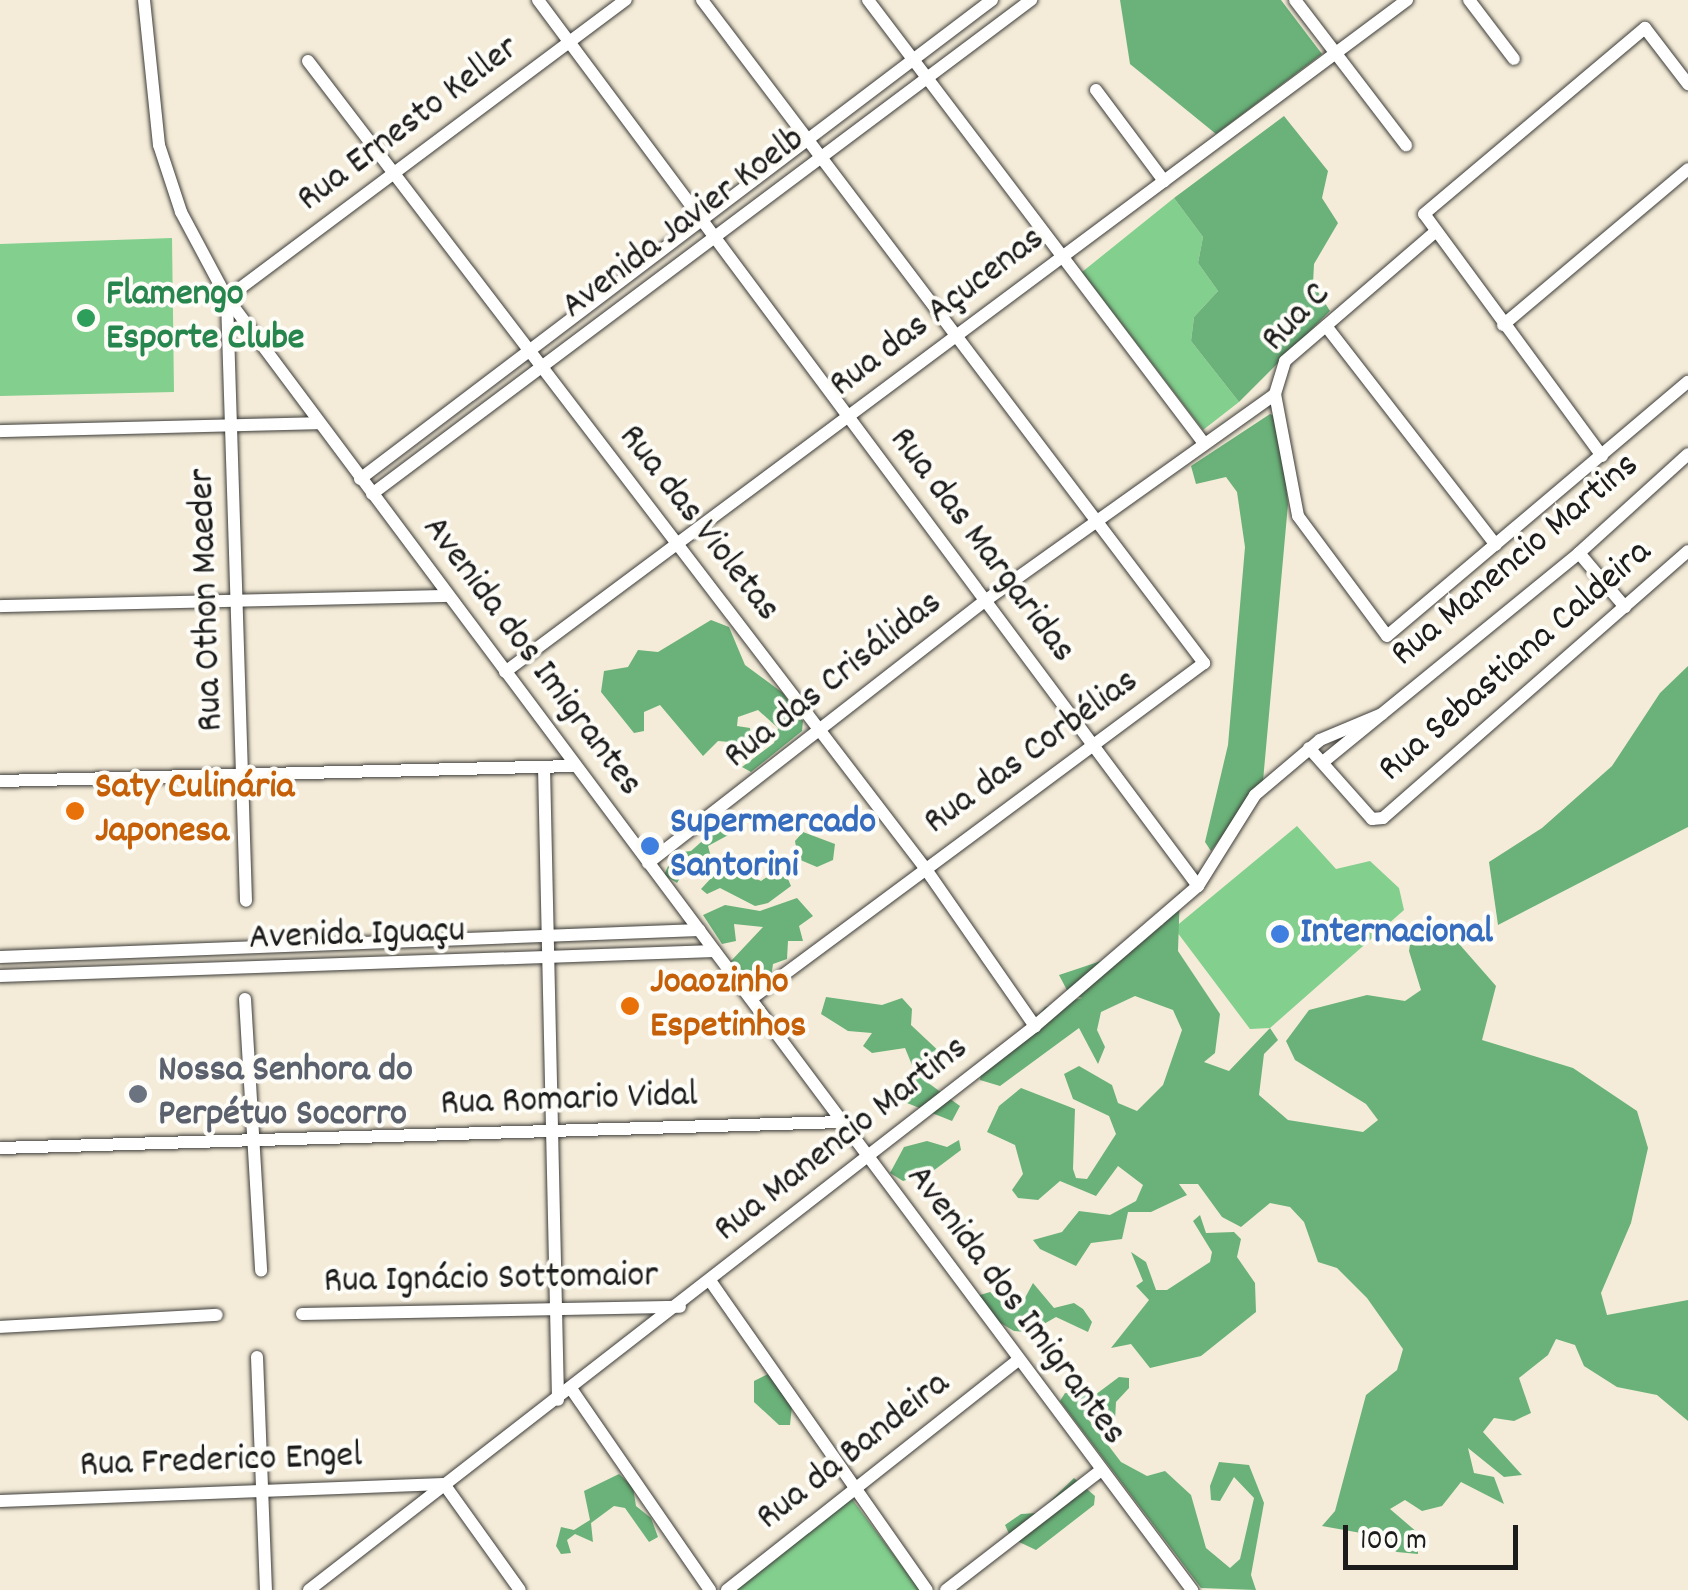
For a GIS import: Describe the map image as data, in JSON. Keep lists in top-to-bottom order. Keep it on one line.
{"streets":{"street":["Rua Ernesto Keller","Avenida Javier Koelb","Rua das Açucenas","Rua C","Rua das Violetas","Rua das Margaridas","Rua Manencio Martins","Rua Othon Maeder","Avenida dos Imigrantes","Rua Sebastiana Caldeira","Rua das Crisálidas","Rua das Corbélias","Avenida Iguaçu","Rua Romario Vidal","Rua Ignácio Sottomaior","Rua da Bandeira","Rua Frederico Engel"]},"crossings":[["Rua Ernesto Keller","Rua das Violetas"],["Rua Ernesto Keller","Rua das Margaridas"],["Rua Ernesto Keller","Rua Othon Maeder"],["Rua Ernesto Keller","Avenida dos Imigrantes"],["Avenida Javier Koelb","Rua das Violetas"],["Avenida Javier Koelb","Rua das Margaridas"],["Avenida Javier Koelb","Avenida dos Imigrantes"],["Rua das Açucenas","Rua das Violetas"],["Rua das Açucenas","Rua das Margaridas"],["Rua das Açucenas","Avenida dos Imigrantes"],["Rua C","Rua das Crisálidas"],["Rua das Violetas","Rua Manencio Martins"],["Rua das Violetas","Rua das Crisálidas"],["Rua das Violetas","Rua das Corbélias"],["Rua das Margaridas","Rua Manencio Martins"],["Rua das Margaridas","Rua das Crisálidas"],["Rua das Margaridas","Rua das Corbélias"],["Rua Manencio Martins","Avenida dos Imigrantes"],["Rua Manencio Martins","Rua Sebastiana Caldeira"],["Rua Manencio Martins","Rua Ignácio Sottomaior"],["Rua Manencio Martins","Rua Frederico Engel"],["Rua Othon Maeder","Avenida dos Imigrantes"],["Avenida dos Imigrantes","Rua das Crisálidas"],["Avenida dos Imigrantes","Rua das Corbélias"],["Avenida dos Imigrantes","Avenida Iguaçu"],["Avenida dos Imigrantes","Rua Romario Vidal"],["Avenida dos Imigrantes","Rua da Bandeira"],["Rua das Crisálidas","Rua das Corbélias"]],"places":["Flamengo Esporte Clube","Saty Culinária Japonesa","Supermercado Santorini","Internacional","Joaozinho Espetinhos","Nossa Senhora do Perpétuo Socorro"],"scale_bar":"100 m"}
